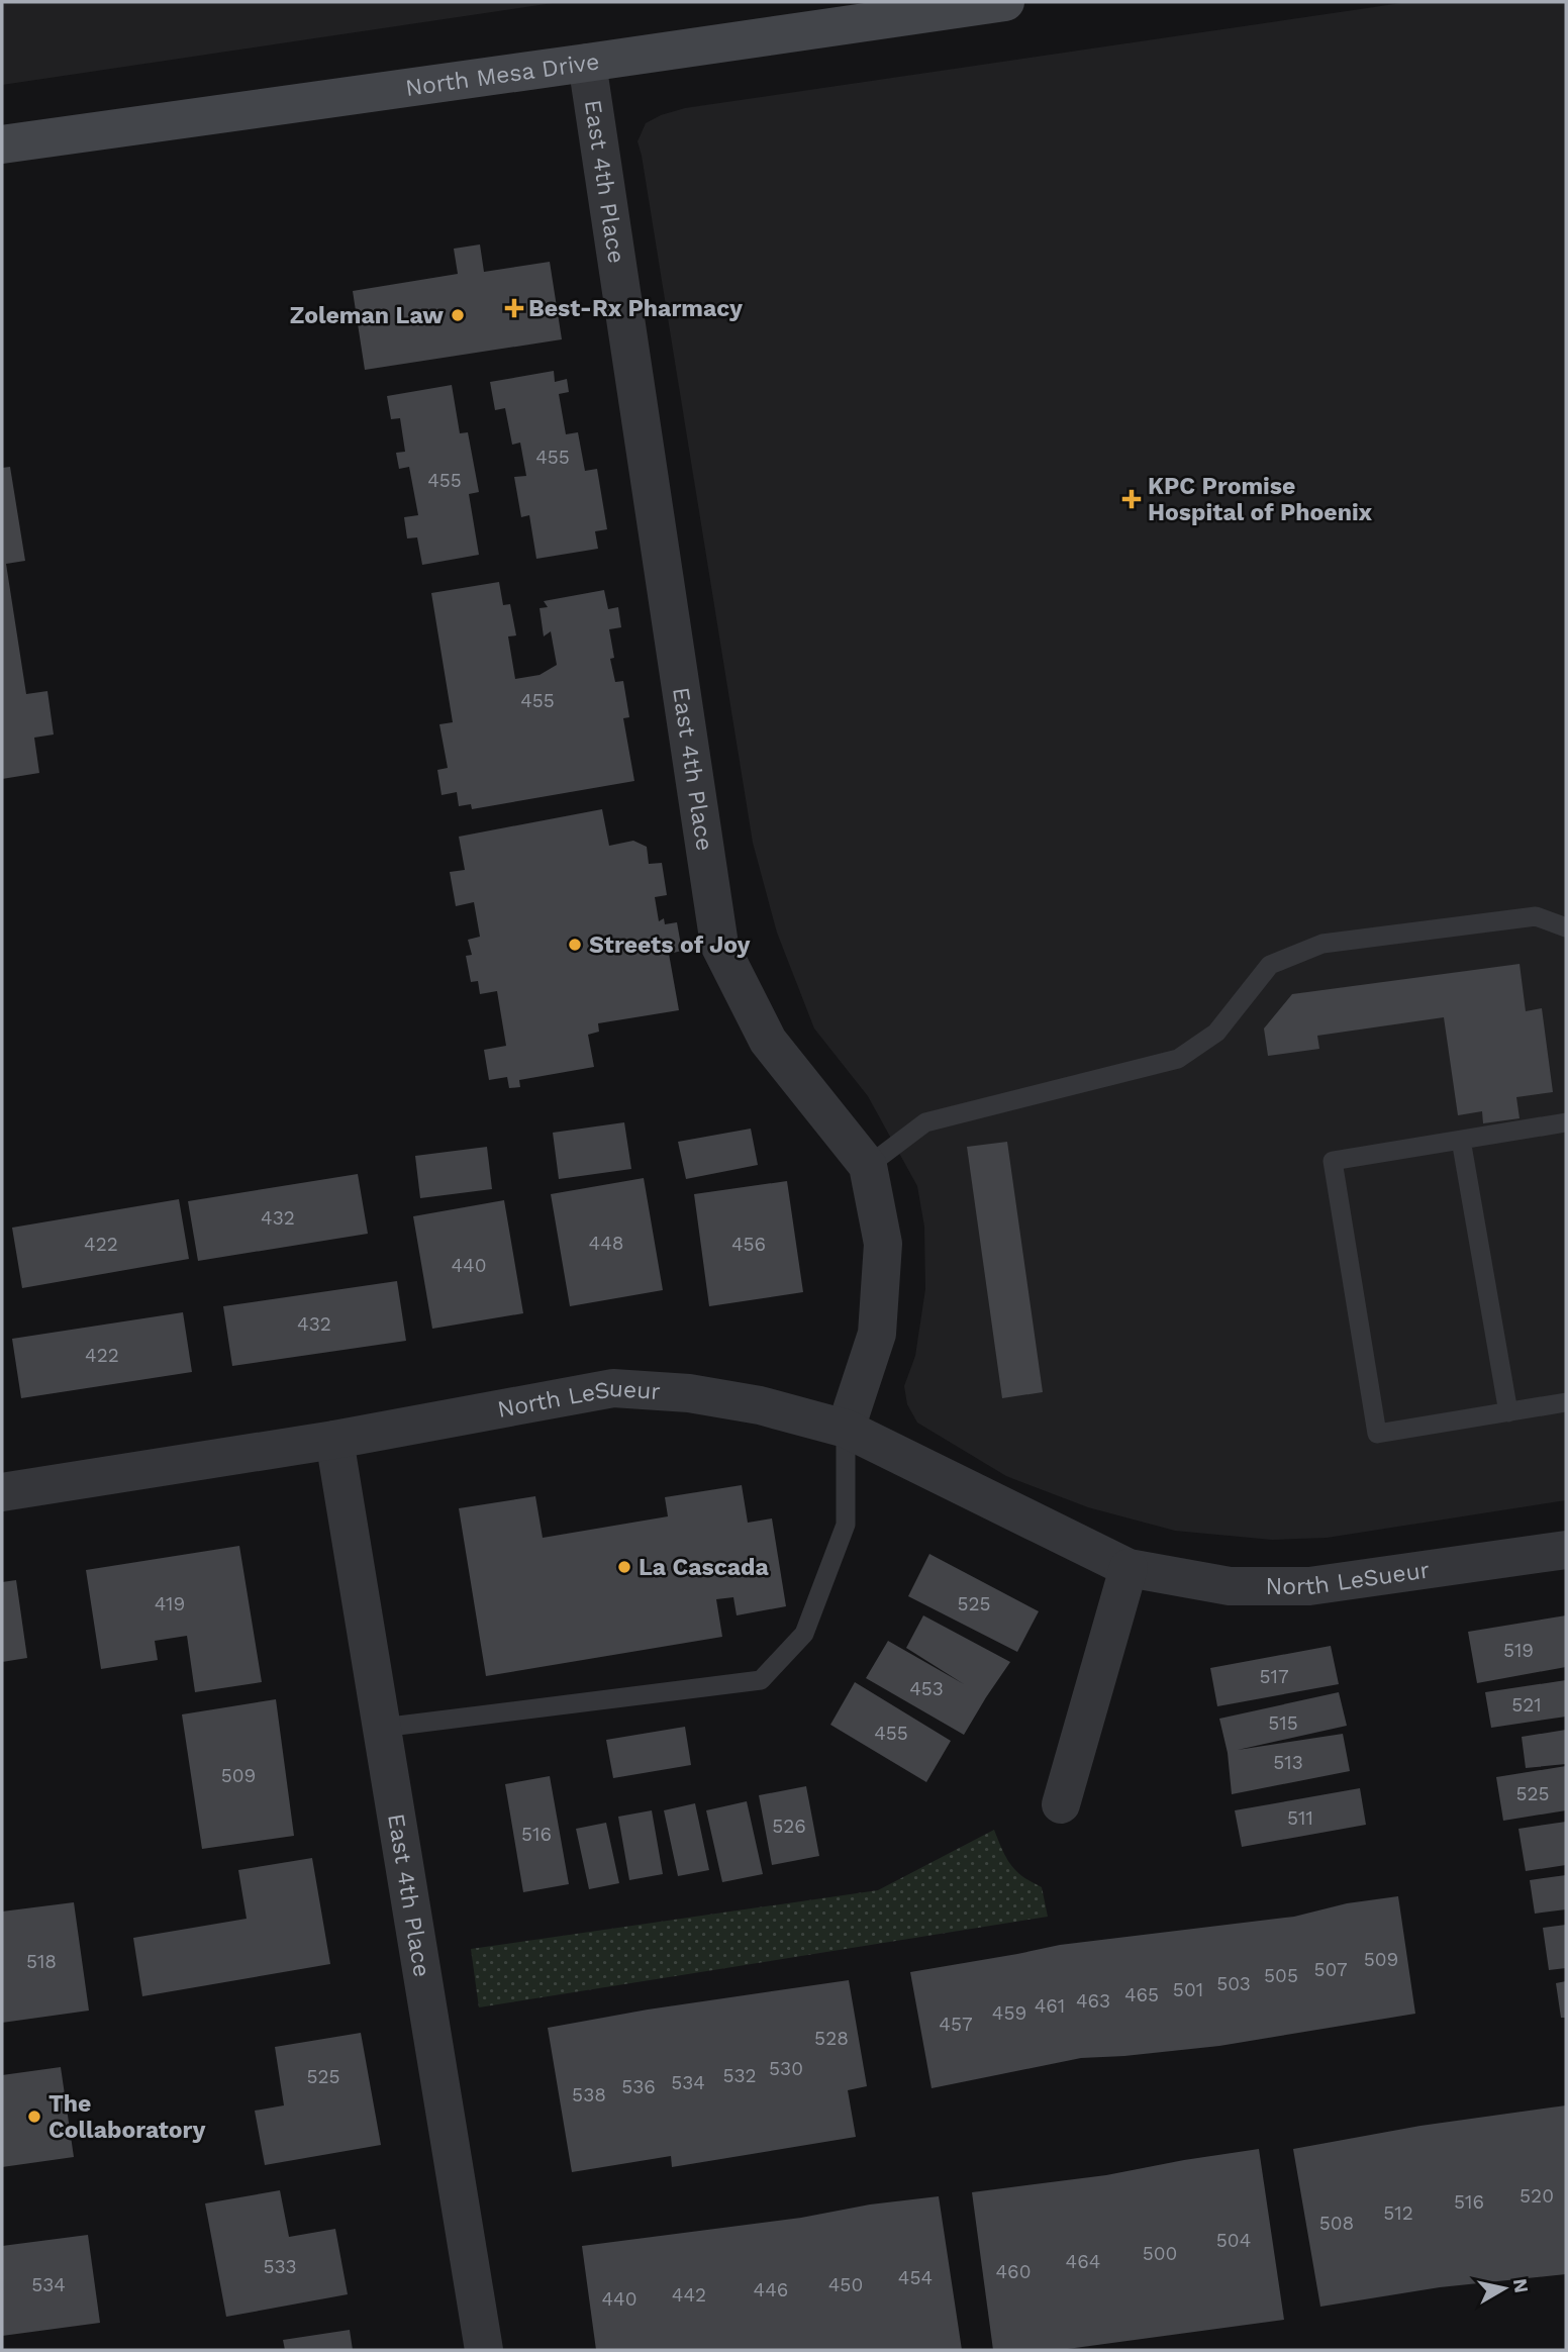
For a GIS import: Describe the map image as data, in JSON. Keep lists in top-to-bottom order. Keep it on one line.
{"streets":{"main road":["North Mesa Drive"],"street":["East 4th Place","North LeSueur"]},"crossings":[["North Mesa Drive","East 4th Place"],["East 4th Place","North LeSueur"]],"places":{"health":["Best-Rx Pharmacy","KPC Promise Hospital of Phoenix"],"other":["Zoleman Law","Streets of Joy","La Cascada","The Collaboratory"]},"house_numbers":["455","455","455","432","448","422","456","440","432","422","419","525","519","517","453","521","515","455","513","509","525","511","526","516","509","518","507","505","503","501","465","463","461","459","457","528","530","532","525","534","536","538","520","516","512","508","504","500","464","533","460","454","534","450","446","442","440"],"north":"right"}
